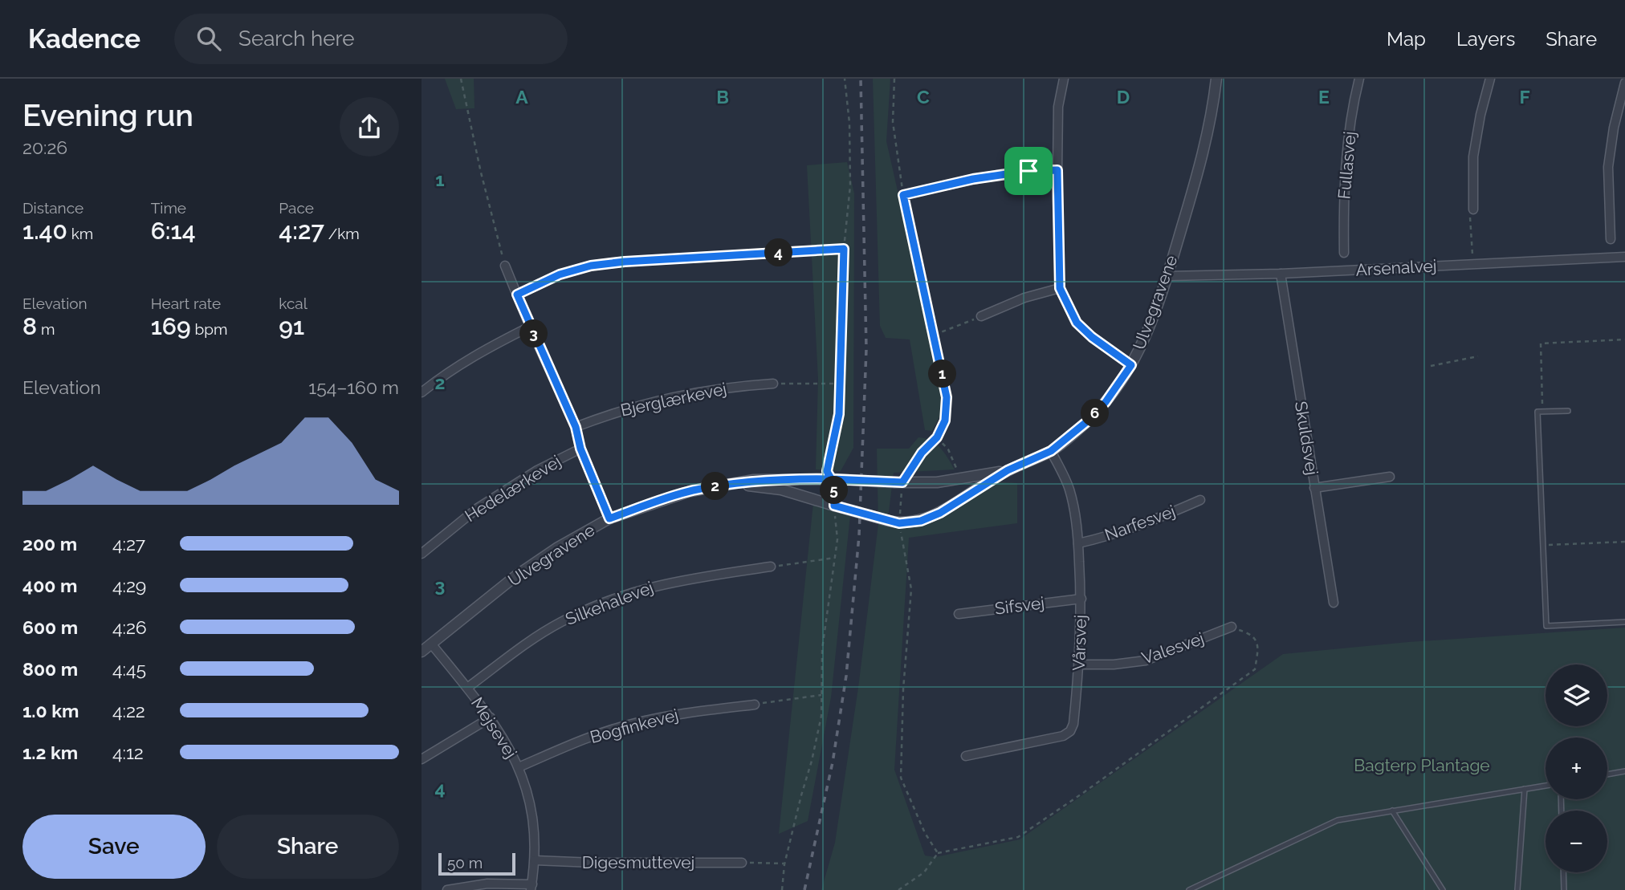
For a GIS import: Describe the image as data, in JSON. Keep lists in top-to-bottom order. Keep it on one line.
{"streets":{"street":["Fullasvej","Arsenalvej","Ulvegravene","Bjerglærkevej","Skuldsvej","Hedelærkevej","Narfesvej","Silkehalevej","Sifsvej","Vårsvej","Valesvej","Bogfinkevej","Mejsevej","Digesmuttevej"]},"crossings":[["Arsenalvej","Ulvegravene"],["Arsenalvej","Skuldsvej"],["Ulvegravene","Vårsvej"],["Ulvegravene","Mejsevej"],["Narfesvej","Vårsvej"],["Silkehalevej","Mejsevej"],["Sifsvej","Vårsvej"],["Vårsvej","Valesvej"],["Bogfinkevej","Mejsevej"],["Mejsevej","Digesmuttevej"]],"parks":["Bagterp Plantage"],"scale_bar":"50 m","page":{"header":"Kadence","search":"Search here","nav":["Map","Layers","Share"],"heading":["Evening run","20:26"],"stats":[["Distance","1.40 km"],["Time","6:14"],["Pace","4:27 /km"],["Elevation","8 m"],["Heart rate","169 bpm"],["kcal","91"]],"pins":["4","3","1","6","2","5"],"chart":["Elevation","154–160 m"],"list":[{"name":"200 m","note":"4:27"},{"name":"400 m","note":"4:29"},{"name":"600 m","note":"4:26"},{"name":"800 m","note":"4:45"},{"name":"1.0 km","note":"4:22"},{"name":"1.2 km","note":"4:12"}],"map_buttons":["+","−"],"buttons":["Save","Share"],"scale":"50 m"},"grid":{"columns":["A","B","C","D","E","F"],"rows":["1","2","3","4"]}}
